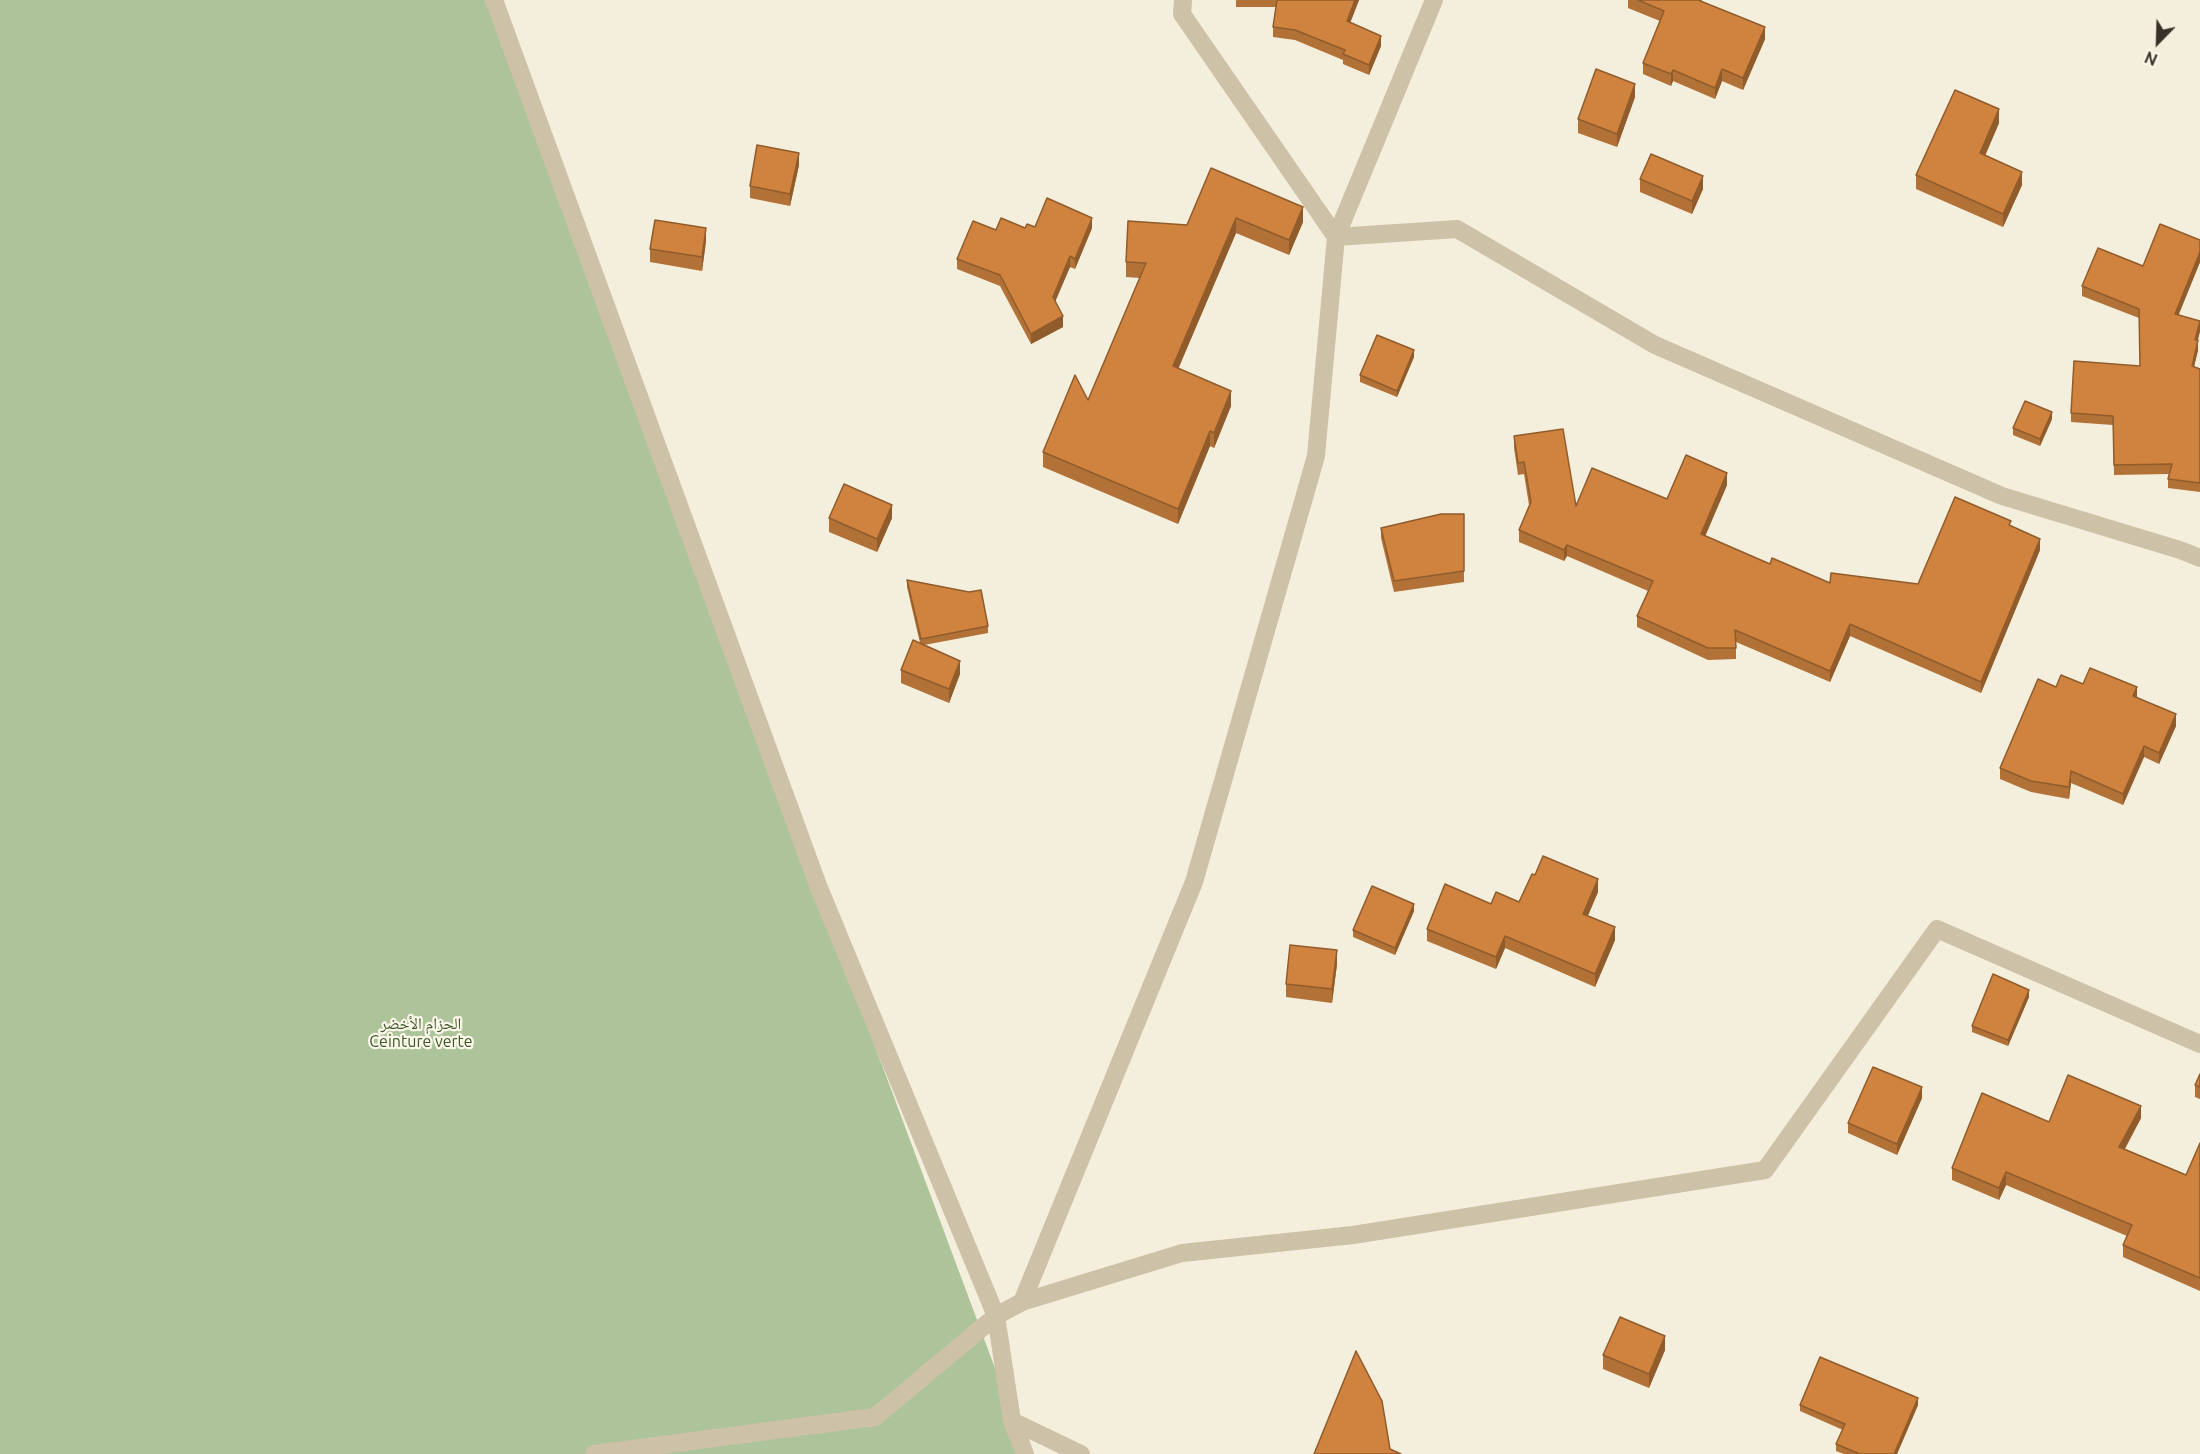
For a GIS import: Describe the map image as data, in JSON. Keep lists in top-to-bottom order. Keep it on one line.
{"parks":["الحزام الأخضر Ceinture verte"],"north":"bottom left"}
